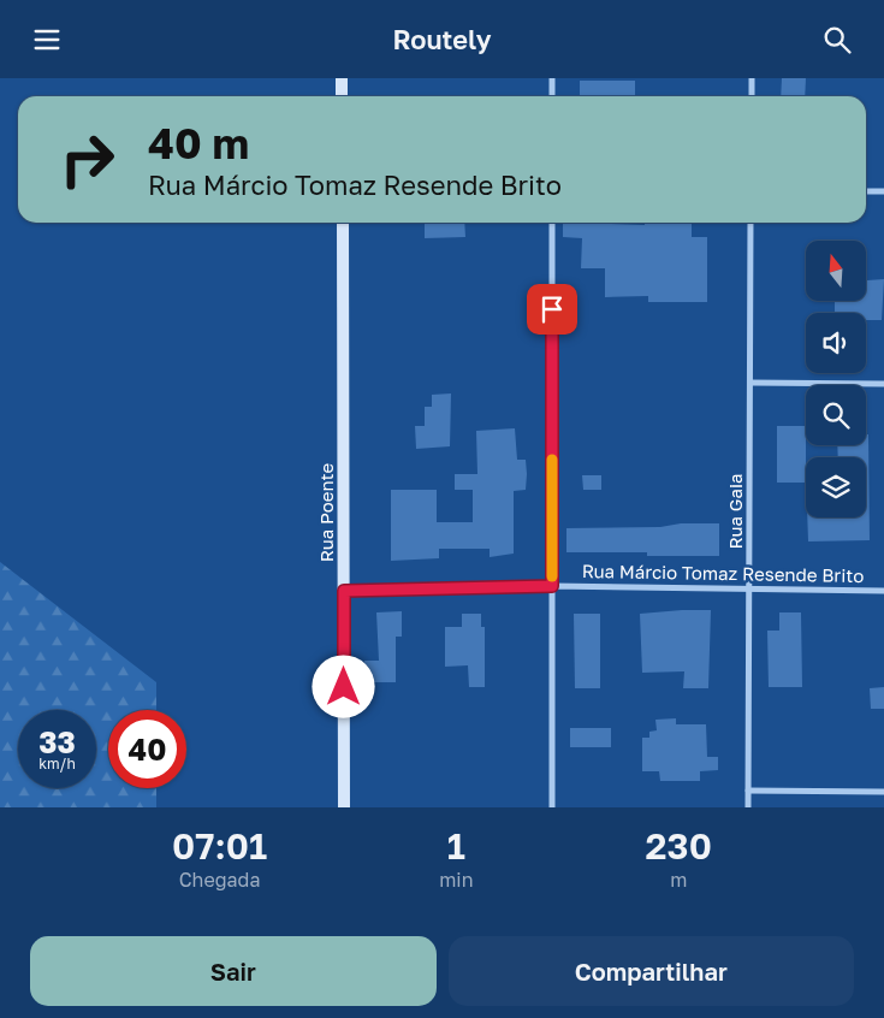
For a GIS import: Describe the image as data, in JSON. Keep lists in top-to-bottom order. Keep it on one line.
{"streets":{"street":["Rua Gaia","Rua Poente","Rua Márcio Tomaz Resende Brito"]},"crossings":[["Rua Gaia","Rua Márcio Tomaz Resende Brito"],["Rua Poente","Rua Márcio Tomaz Resende Brito"]],"north":"top","page":{"header":"Routely","turn":["40 m","Rua Márcio Tomaz Resende Brito"],"speed":"33 km/h","limit":"40","eta":["07:01","Chegada","1","min","230","m"],"buttons":["Sair","Compartilhar"]}}
